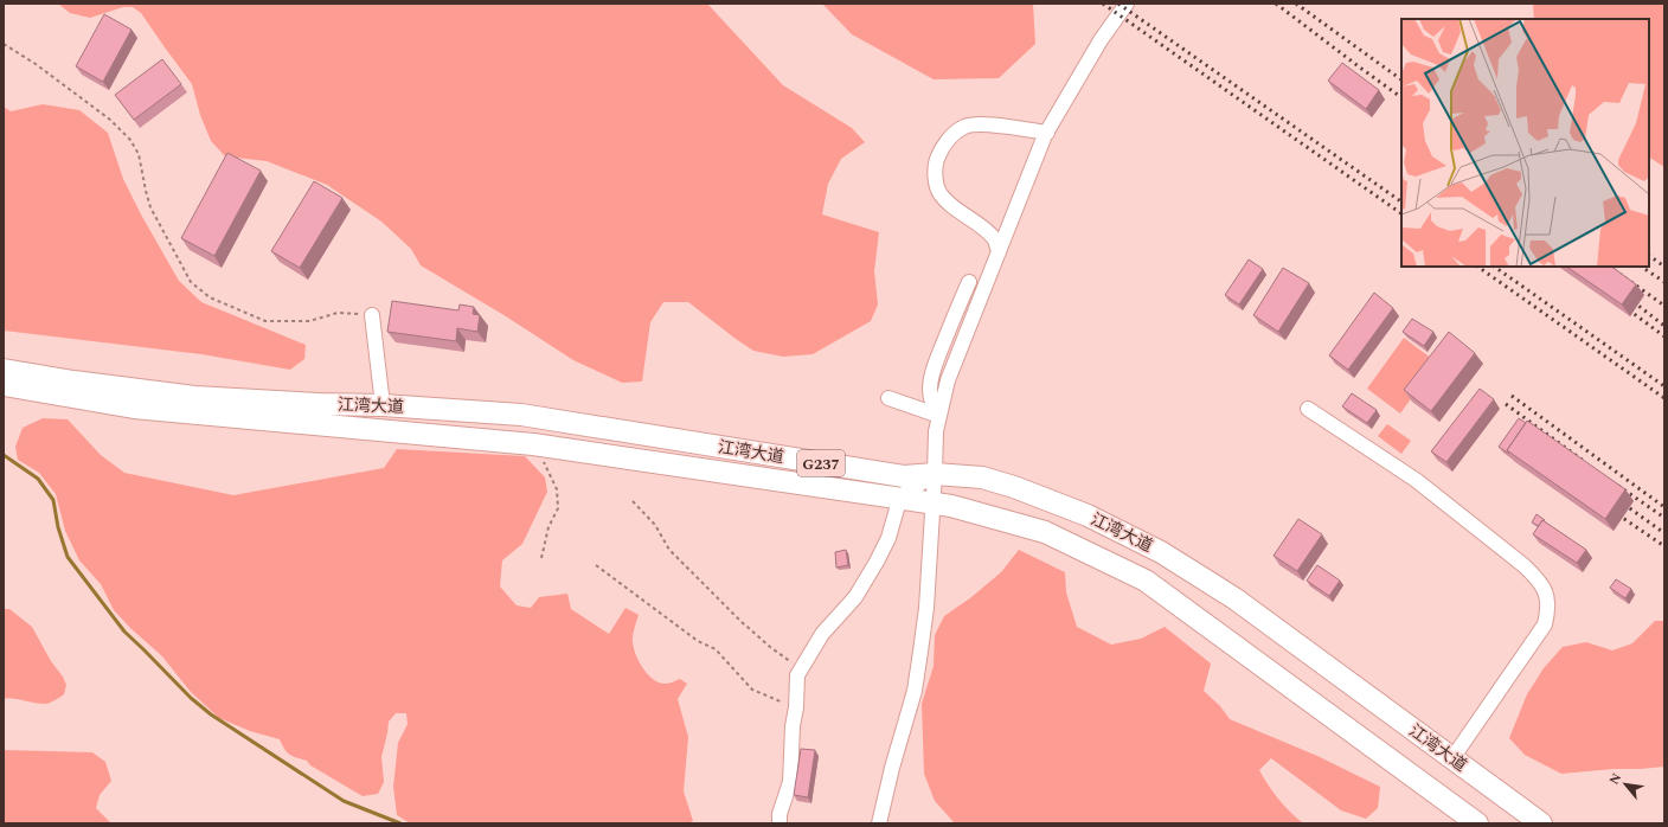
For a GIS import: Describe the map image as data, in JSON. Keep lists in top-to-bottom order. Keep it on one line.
{"streets":{"highway":["江湾大道","G237"]},"north":"top left"}
